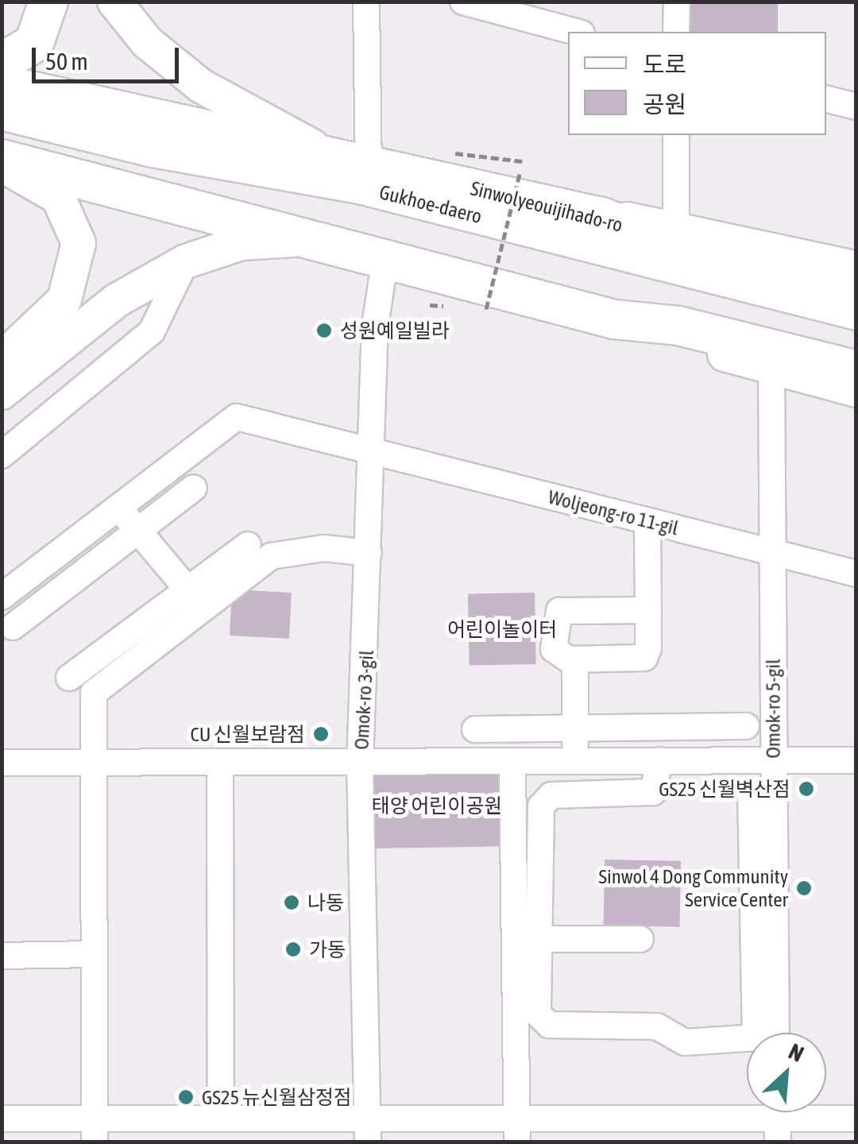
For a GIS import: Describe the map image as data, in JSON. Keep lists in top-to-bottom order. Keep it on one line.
{"streets":{"highway":["Sinwolyeouijihado-ro"],"main road":["Gukhoe-daero"],"street":["Woljeong-ro 11-gil","Omok-ro 3-gil","Omok-ro 5-gil"]},"crossings":[["Woljeong-ro 11-gil","Omok-ro 3-gil"],["Woljeong-ro 11-gil","Omok-ro 5-gil"]],"parks":["어린이놀이터","태양 어린이공원"],"places":["성원예일빌라","CU 신월보람점","GS25 신월벽산점","Sinwol 4 Dong Community Service Center","나동","가동","GS25 뉴신월삼정점"],"legend":["도로","공원"],"scale_bar":"50 m","north":"top right"}
